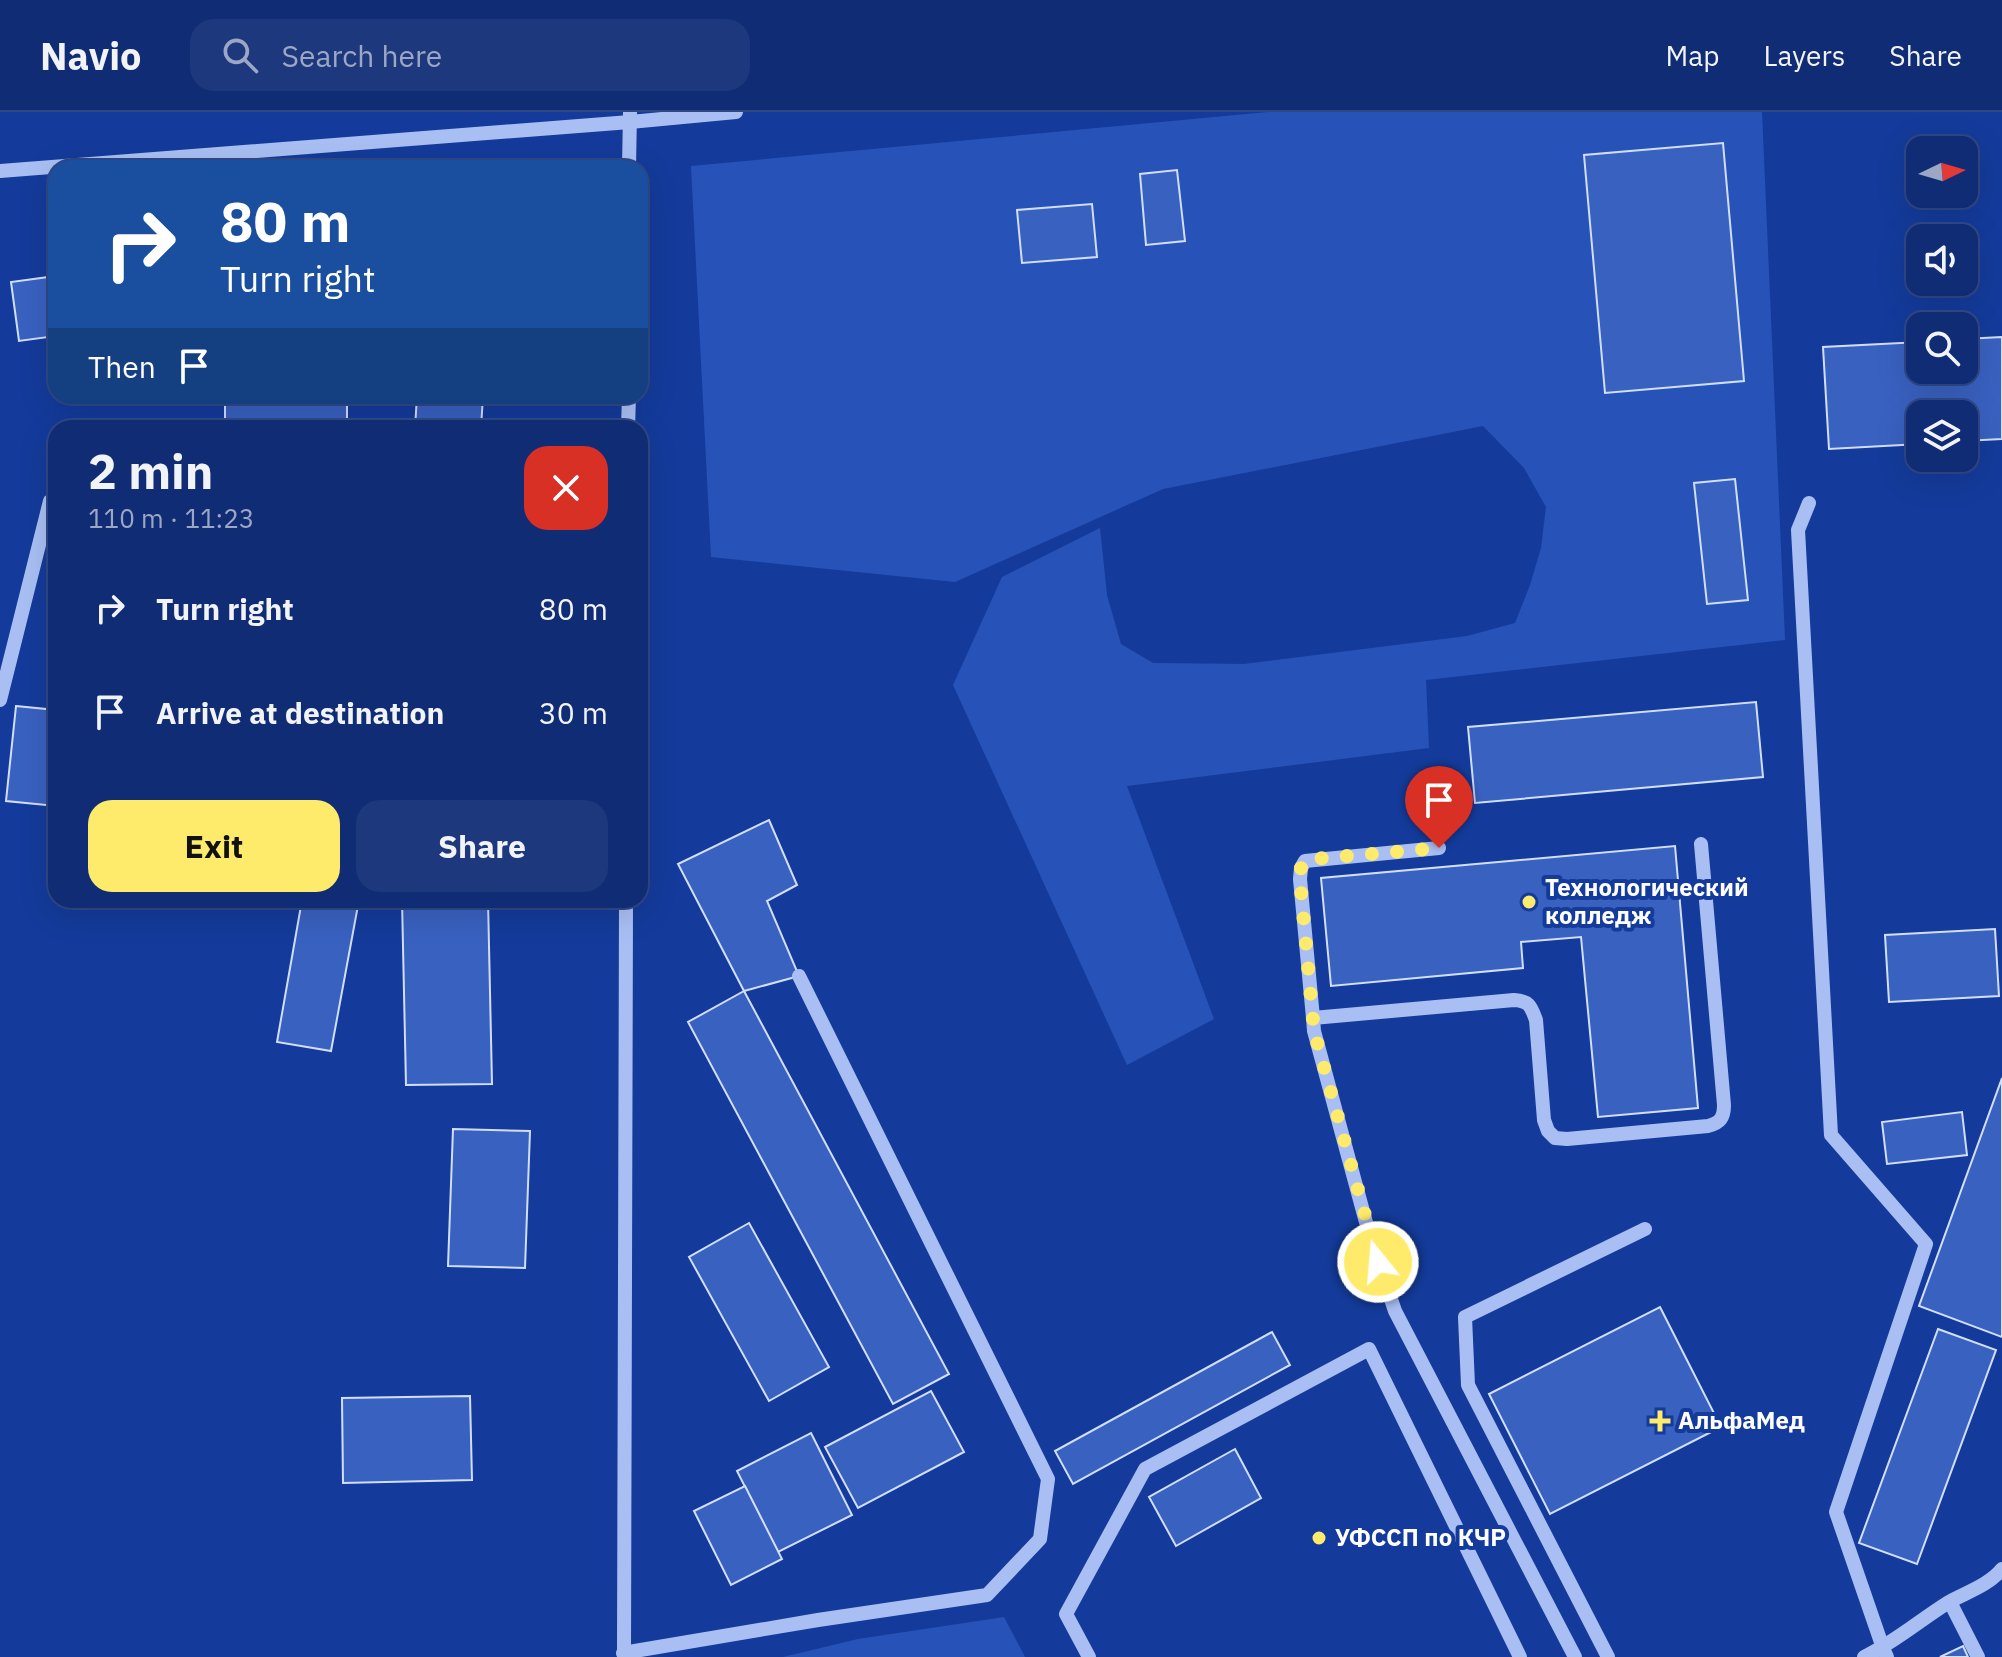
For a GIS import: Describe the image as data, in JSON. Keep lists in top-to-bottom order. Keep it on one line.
{"places":{"other":["Технологический колледж","УФССП по КЧР"],"health":["АльфаМед"]},"north":"right","page":{"header":"Navio","search":"Search here","nav":["Map","Layers","Share"],"turn":["80 m","Turn right"],"then":"Then","heading":["2 min","110 m · 11:23"],"list":[{"name":"Turn right","value":"80 m"},{"name":"Arrive at destination","value":"30 m"}],"buttons":["Exit","Share"]}}
